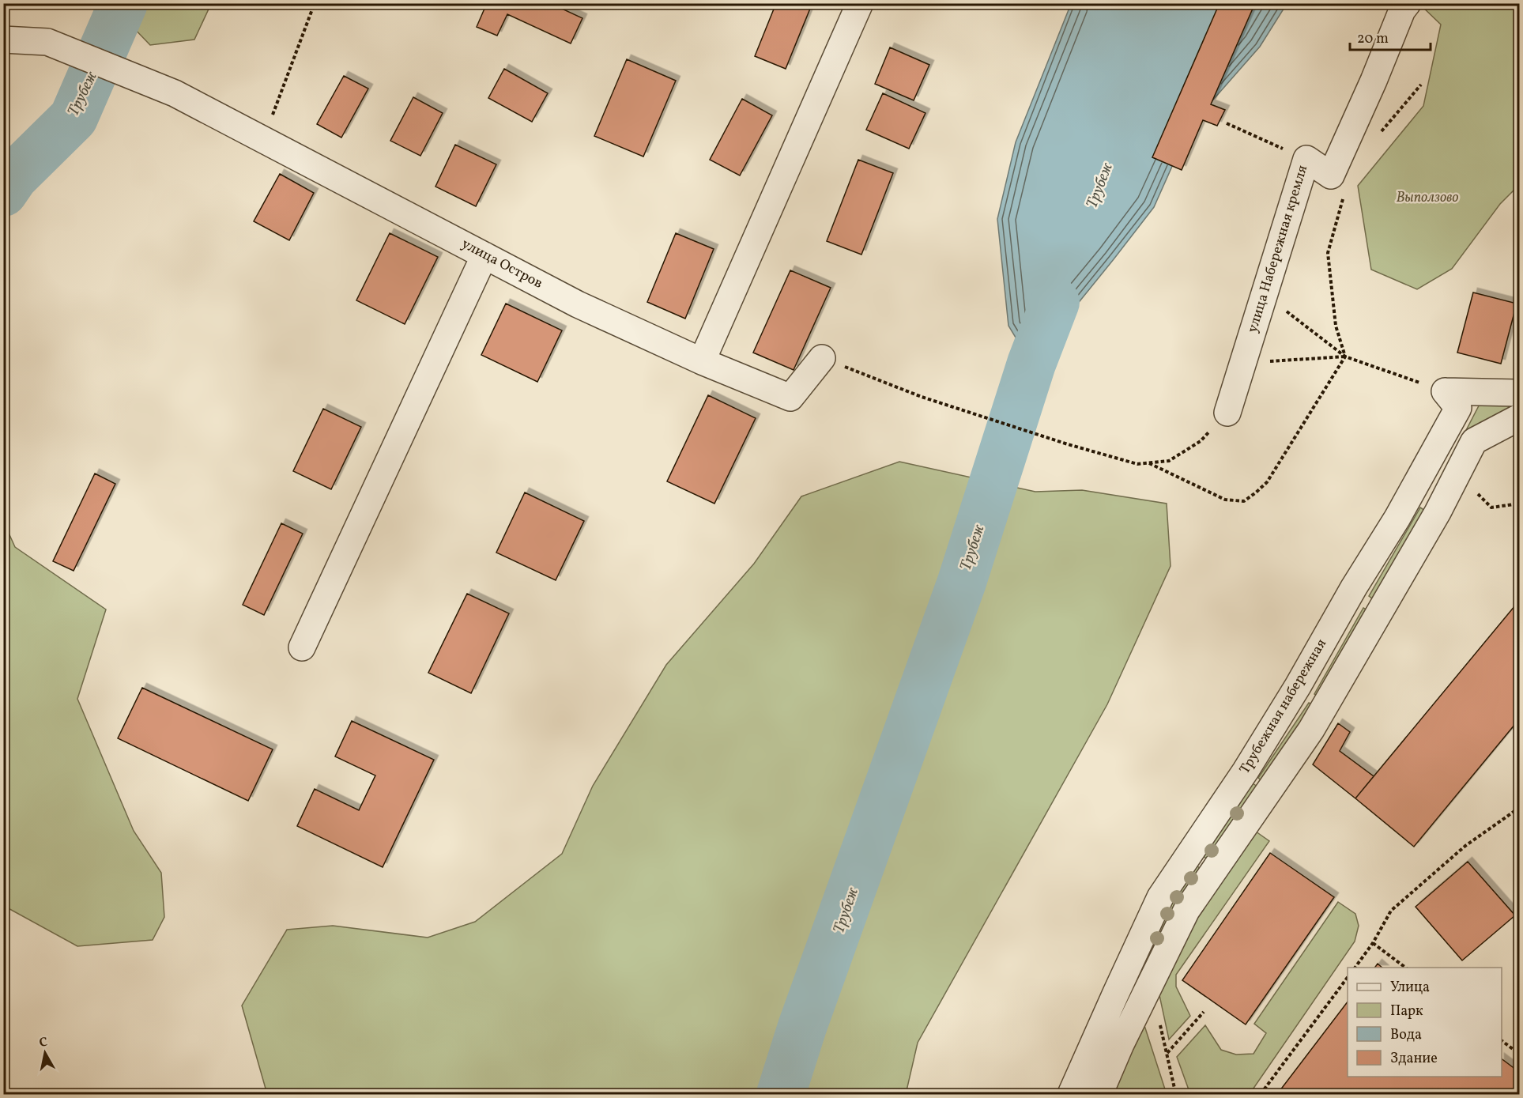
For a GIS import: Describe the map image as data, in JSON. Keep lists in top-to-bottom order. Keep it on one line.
{"streets":{"street":["улица Набережная кремля","улица Остров","Трубежная набережная"]},"water":["Трубеж"],"parks":["Выползово"],"legend":["Улица","Парк","Вода","Здание"],"scale_bar":"20 m","north":"top"}
